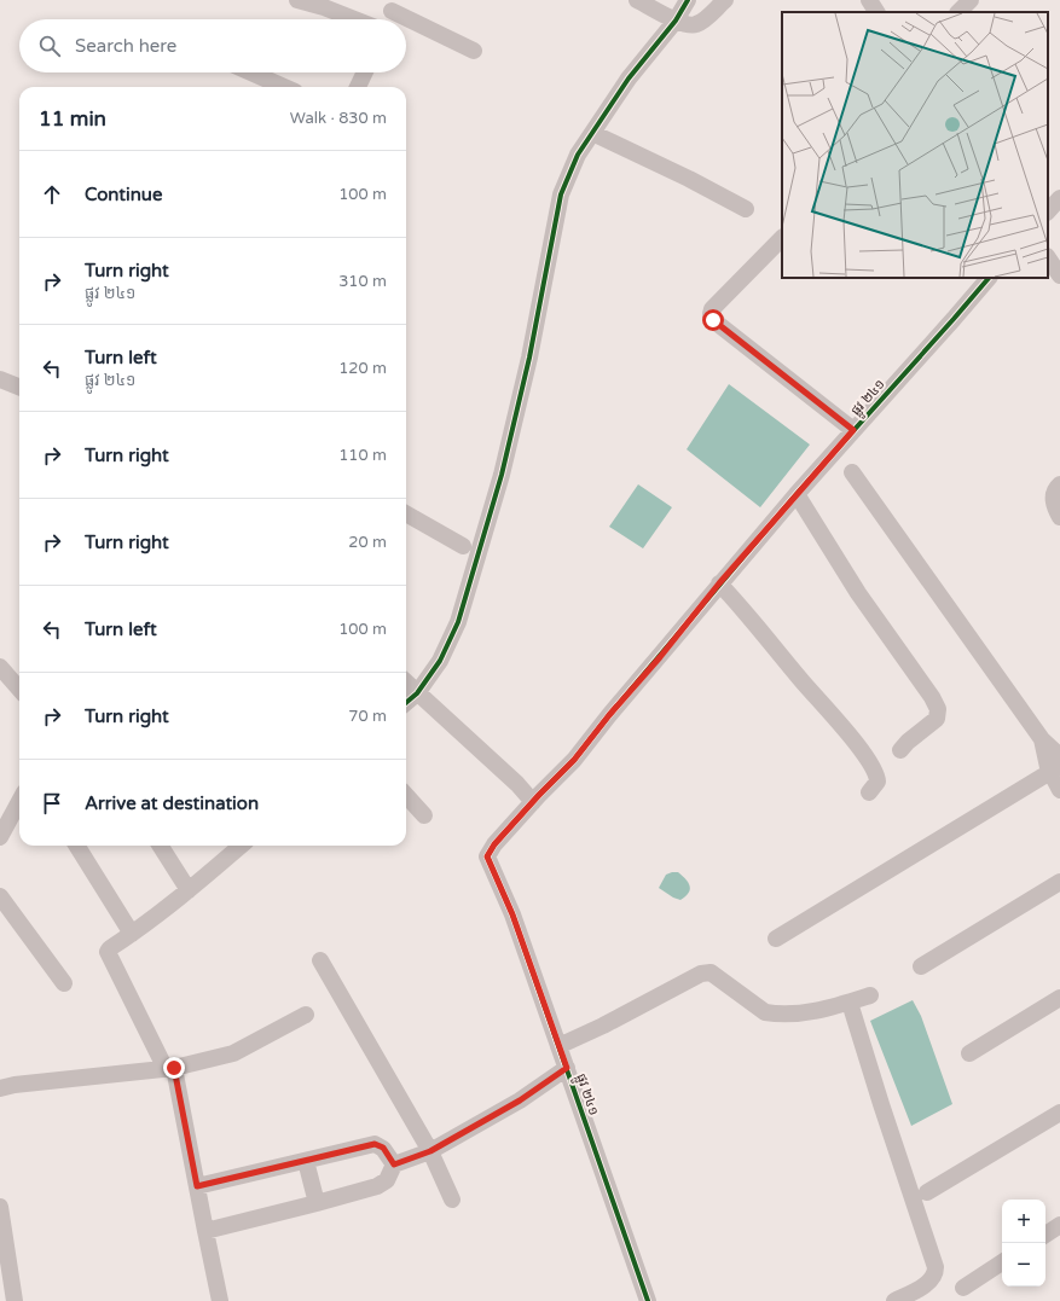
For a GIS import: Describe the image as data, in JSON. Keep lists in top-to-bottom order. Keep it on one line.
{"streets":{"street":["ផ្លូវ ២៤១"]},"page":{"search":"Search here","heading":["11 min","Walk · 830 m"],"list":[["Continue","100 m"],["Turn right","ផ្លូវ ២៤១","310 m"],["Turn left","ផ្លូវ ២៤១","120 m"],["Turn right","110 m"],["Turn right","20 m"],["Turn left","100 m"],["Turn right","70 m"],"Arrive at destination"],"map_buttons":["+","−"]}}
